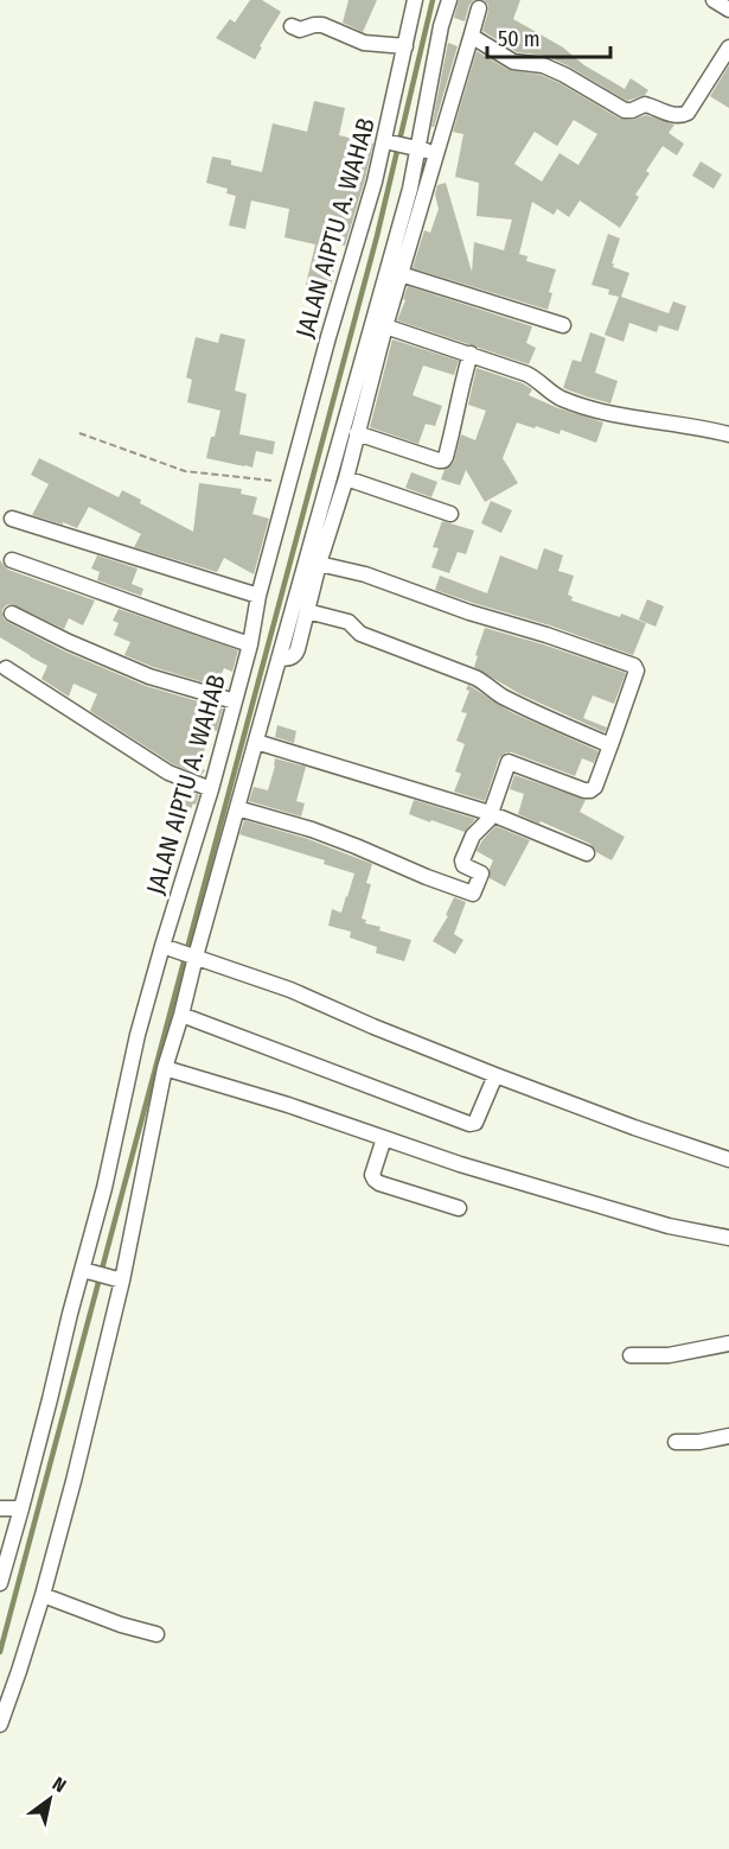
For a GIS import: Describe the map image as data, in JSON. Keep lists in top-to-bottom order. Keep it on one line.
{"streets":{"street":["JALAN AIPTU A. WAHAB"]},"scale_bar":"50 m","north":"top right"}
